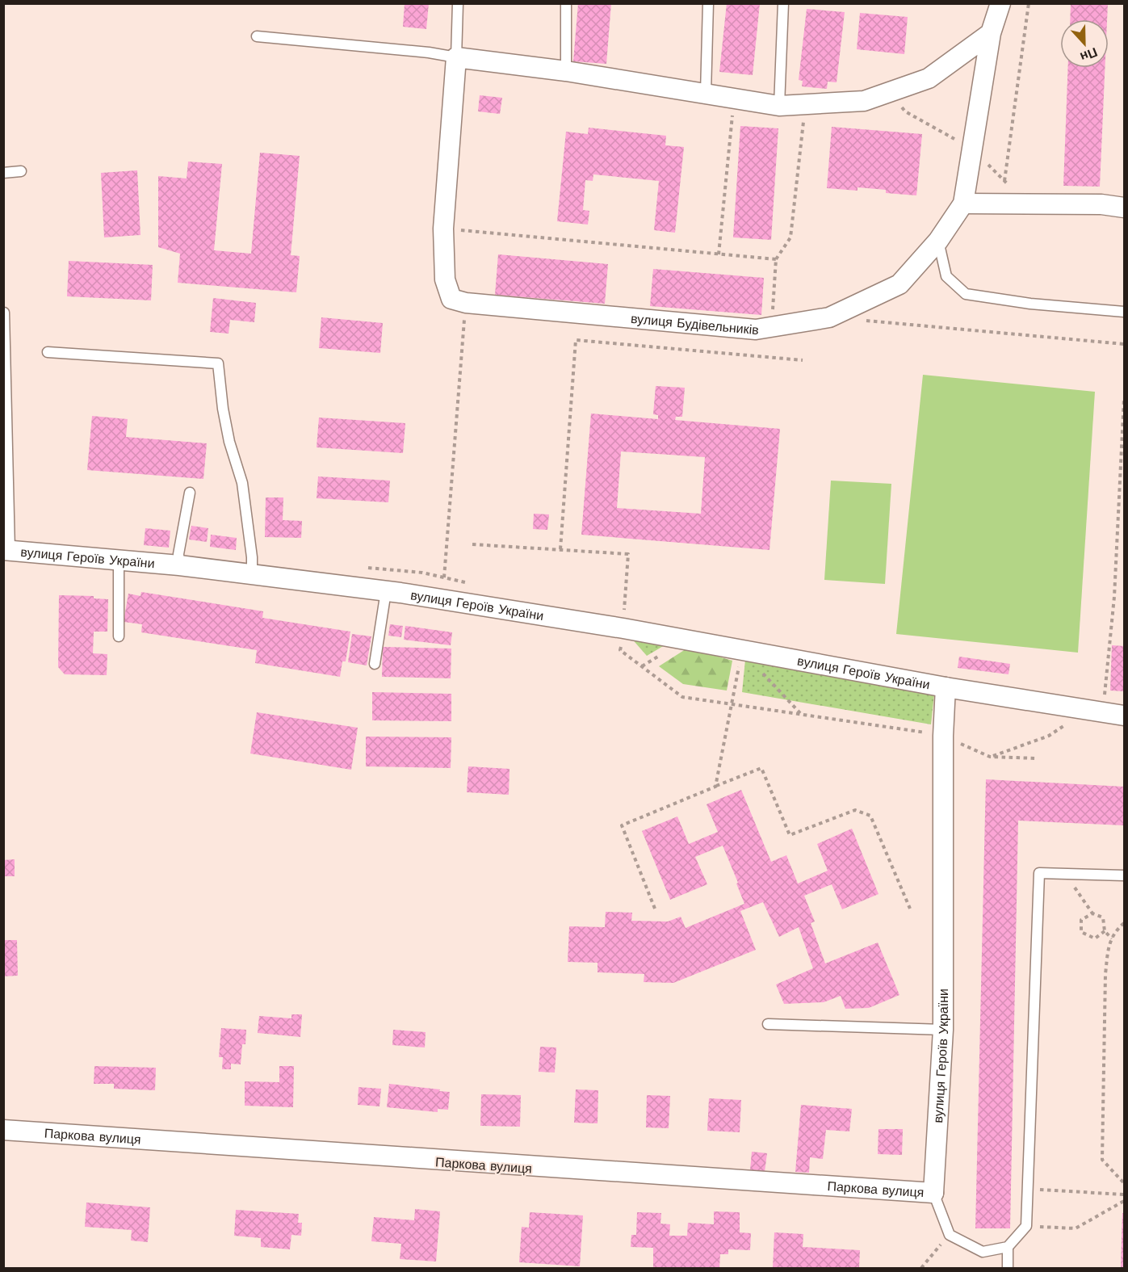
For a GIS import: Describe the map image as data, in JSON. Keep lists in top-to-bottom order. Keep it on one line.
{"streets":{"street":["вулиця Будівельників","вулиця Героїв України","Паркова вулиця"]},"crossings":[["вулиця Героїв України","Паркова вулиця"]],"north":"bottom"}
